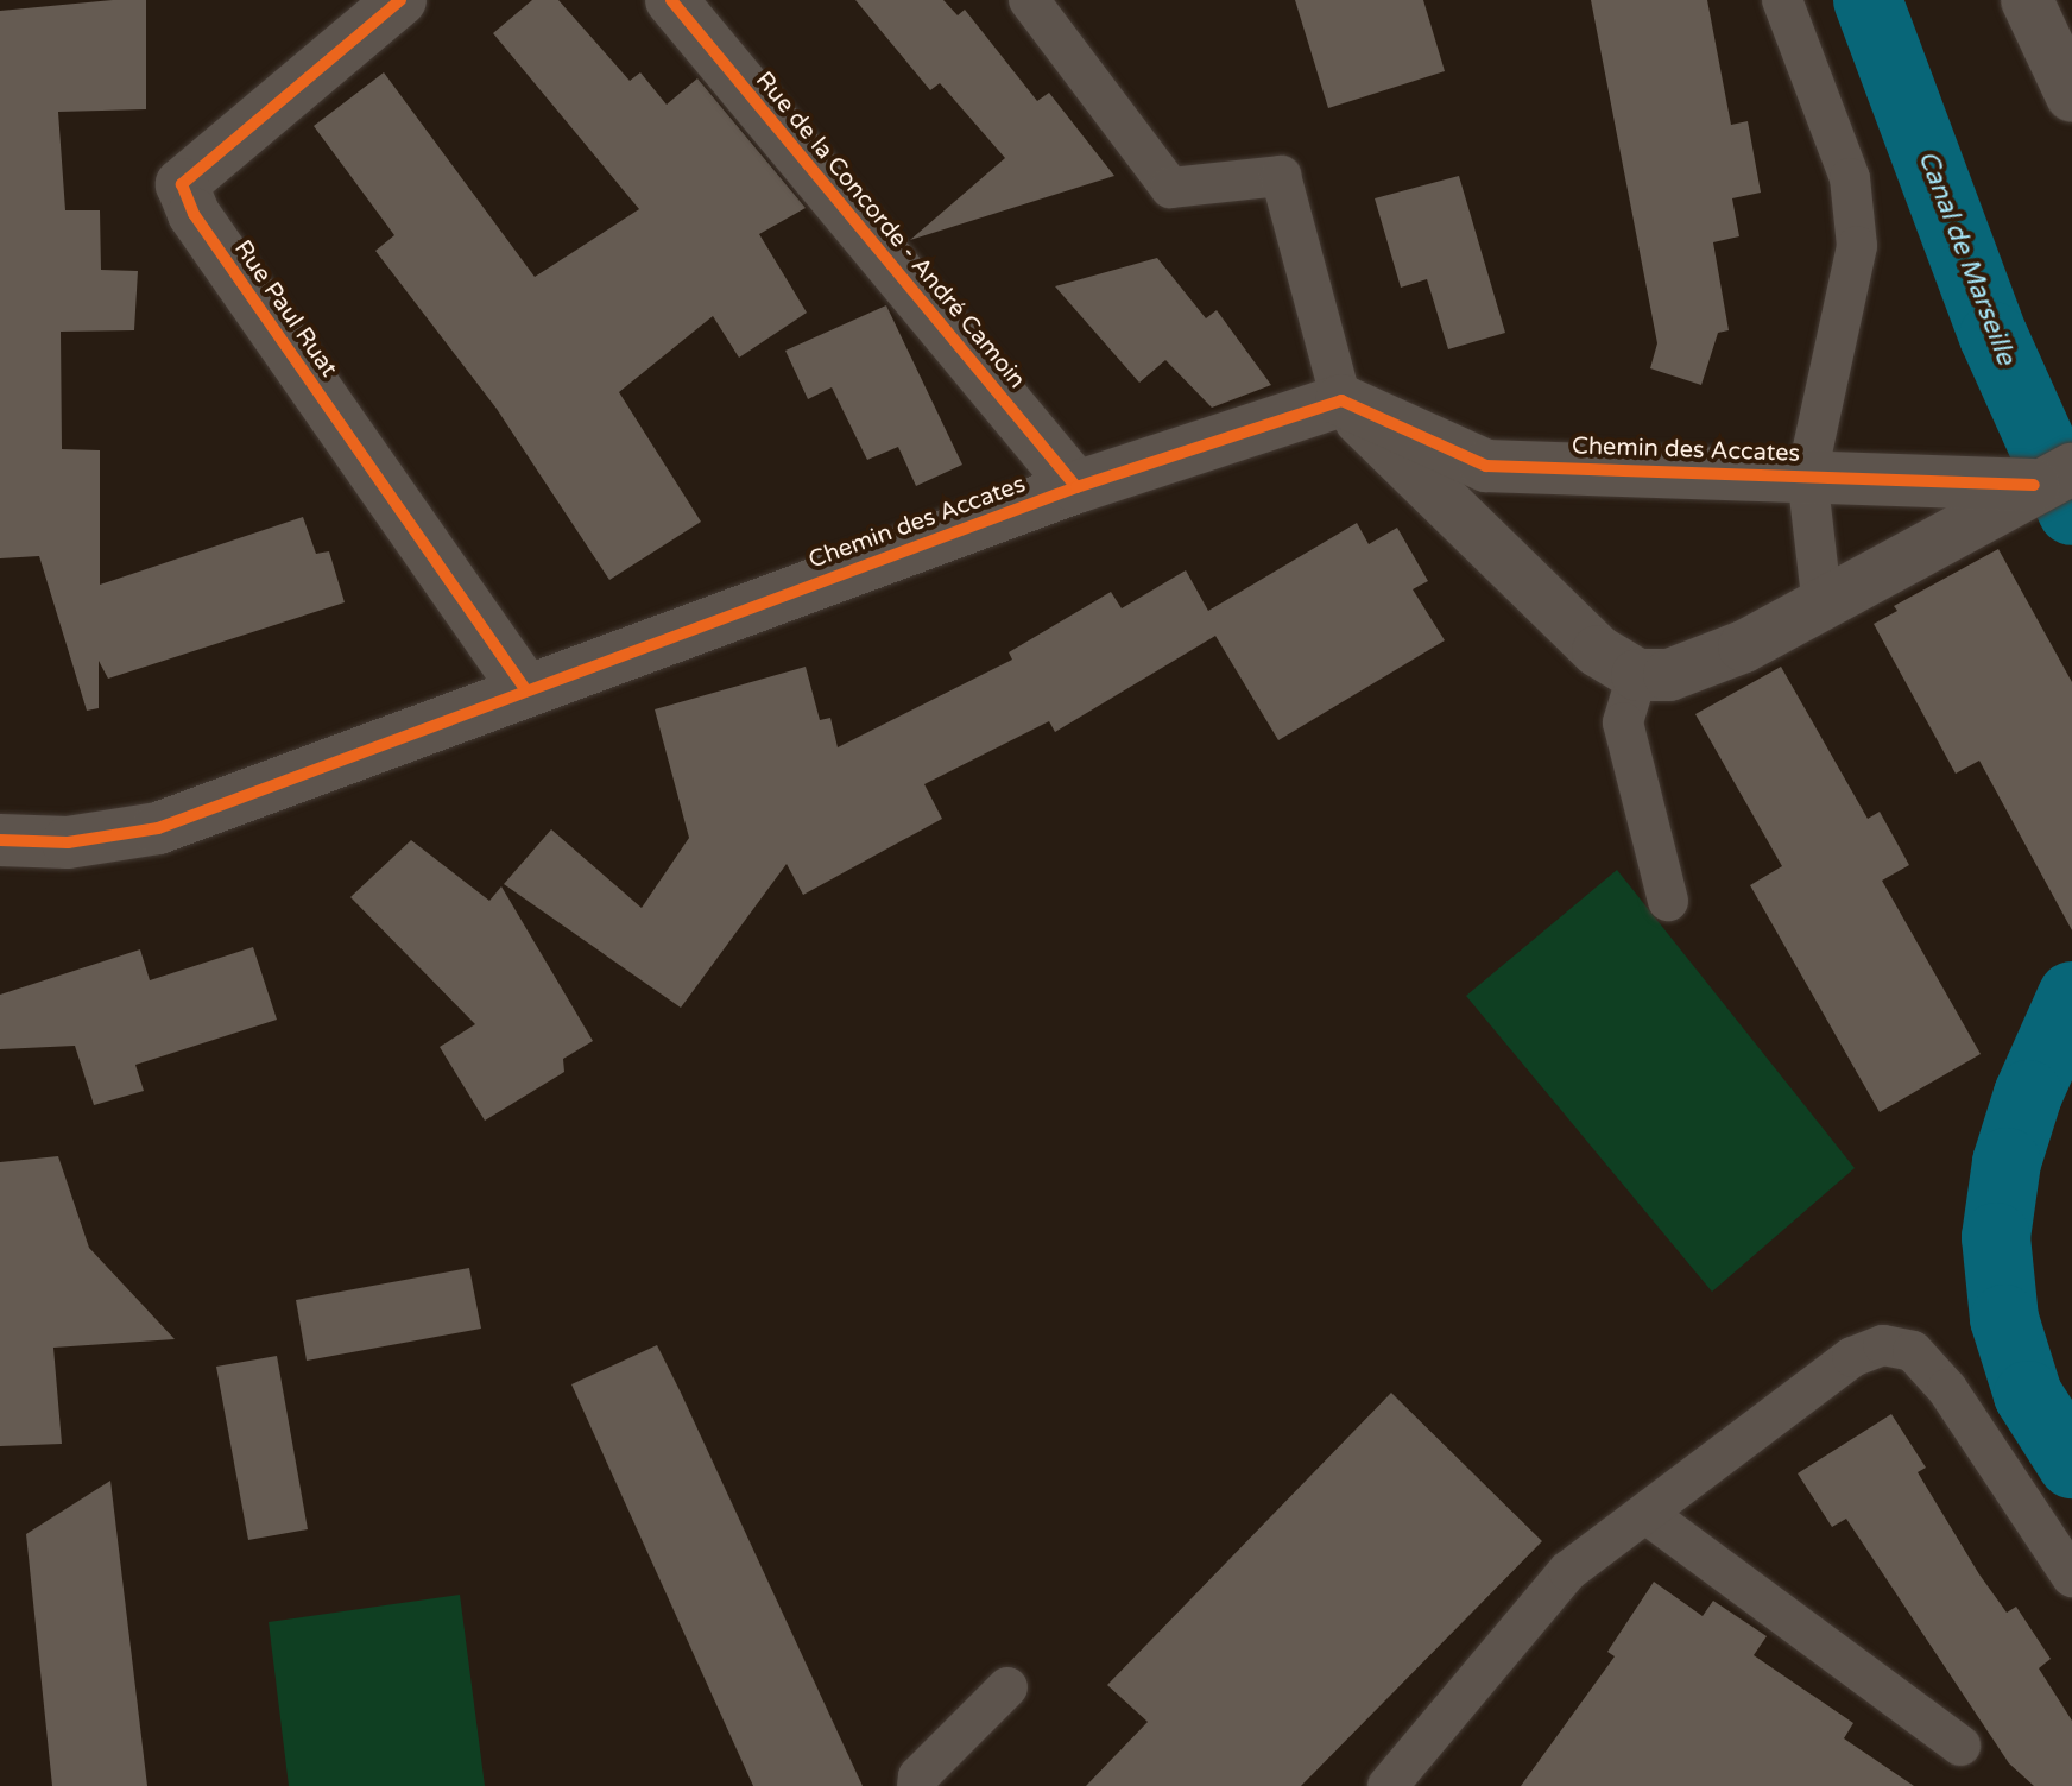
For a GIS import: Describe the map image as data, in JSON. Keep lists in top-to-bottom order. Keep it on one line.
{"streets":{"street":["Rue de la Concorde - André Camoin","Rue Paul Ruat","Chemin des Accates"]},"crossings":[["Rue de la Concorde - André Camoin","Chemin des Accates"],["Rue Paul Ruat","Chemin des Accates"]],"water":["Canal de Marseille"]}
